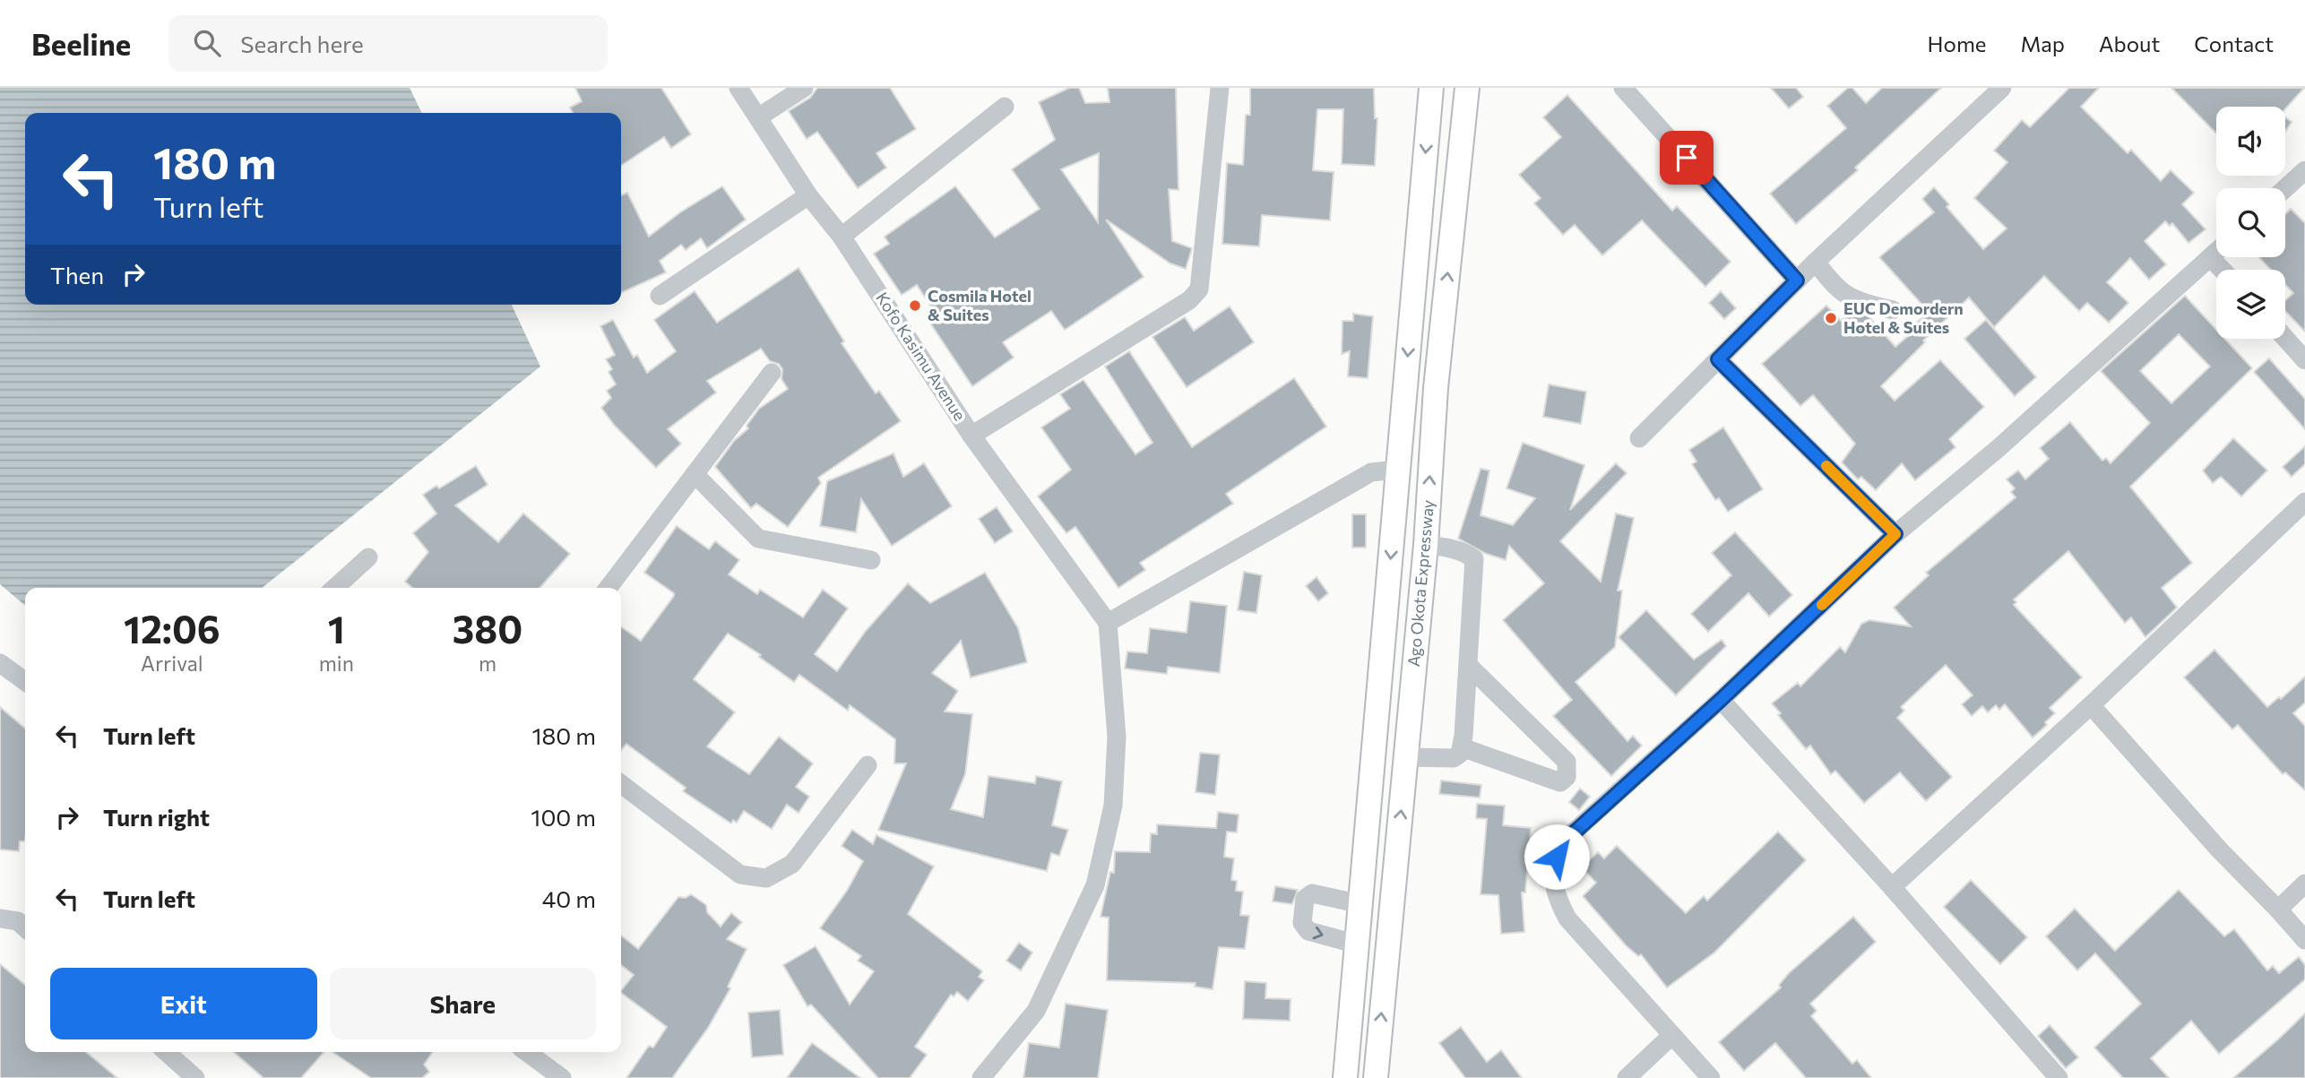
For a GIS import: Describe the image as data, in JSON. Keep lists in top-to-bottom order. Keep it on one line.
{"streets":{"main road":["Ago Okota Expressway"],"street":["Kofo Kasimu Avenue"]},"places":["Cosmila Hotel & Suites","EUC Demordern Hotel & Suites"],"page":{"header":"Beeline","search":"Search here","nav":["Home","Map","About","Contact"],"turn":["180 m","Turn left"],"then":"Then","eta":["12:06","Arrival","1","min","380","m"],"list":[{"name":"Turn left","value":"180 m"},{"name":"Turn right","value":"100 m"},{"name":"Turn left","value":"40 m"}],"buttons":["Exit","Share"]}}
